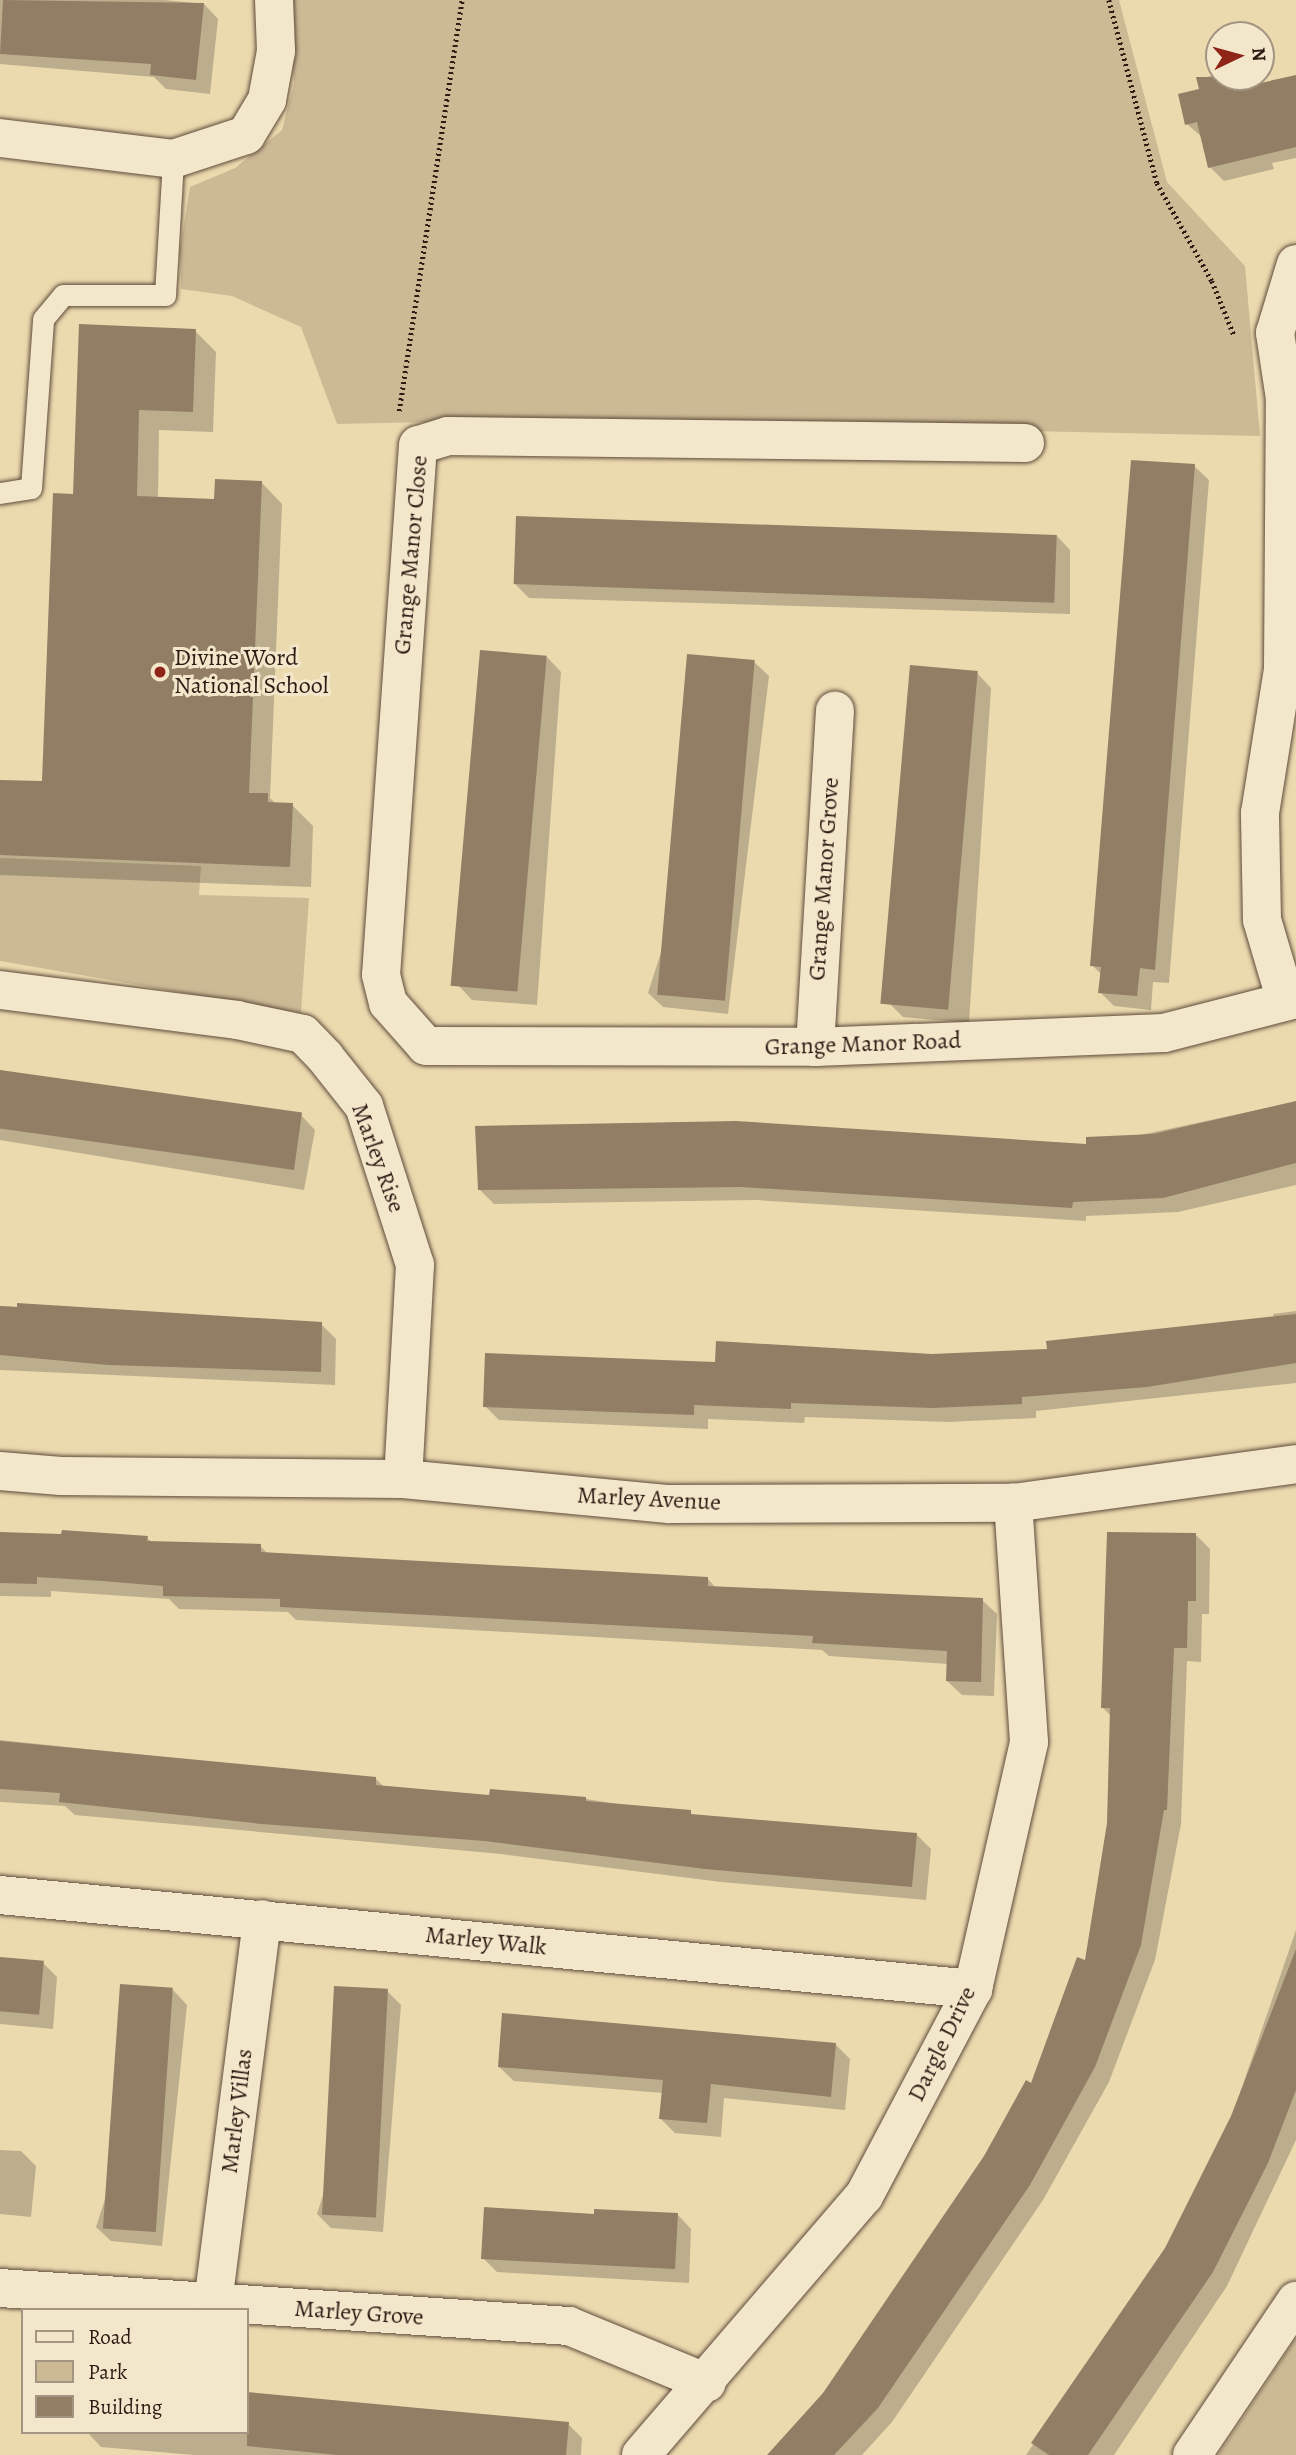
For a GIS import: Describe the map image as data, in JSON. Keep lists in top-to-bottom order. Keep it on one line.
{"streets":{"street":["Grange Manor Close","Grange Manor Grove","Grange Manor Road","Marley Rise","Marley Avenue","Marley Walk","Dargle Drive","Marley Villas","Marley Grove"]},"crossings":[["Grange Manor Close","Grange Manor Road"],["Grange Manor Grove","Grange Manor Road"],["Marley Rise","Marley Avenue"],["Marley Avenue","Dargle Drive"],["Marley Walk","Dargle Drive"],["Marley Walk","Marley Villas"],["Dargle Drive","Marley Grove"],["Marley Villas","Marley Grove"]],"places":["Divine Word National School"],"legend":["Road","Park","Building"],"north":"right"}
